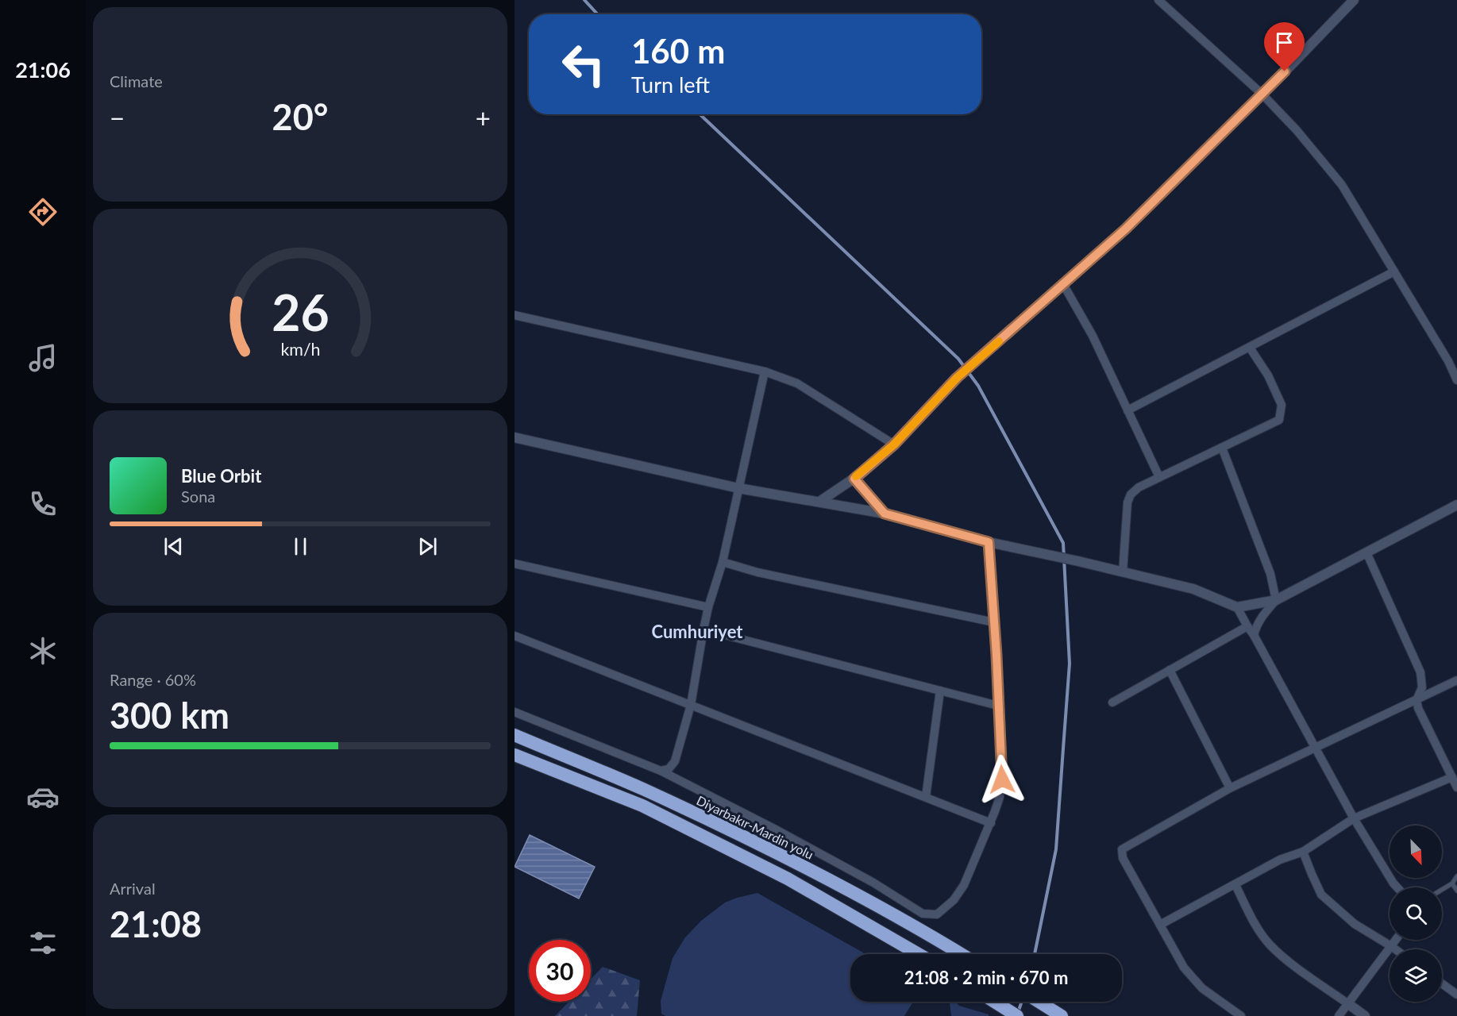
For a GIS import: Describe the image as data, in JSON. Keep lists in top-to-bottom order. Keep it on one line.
{"streets":{"highway":["Diyarbakır-Mardin yolu"]},"districts":["Cumhuriyet"],"north":"bottom right","page":{"tabs":"21:06","tile":["Climate",["Range · 60%","300 km"],["Arrival","21:08"]],"turn":["160 m","Turn left"],"heat":["−","20°","+"],"song":["Blue Orbit","Sona"],"limit":"30","trip":"21:08 · 2 min · 670 m","gauge":["26","km/h"]}}
